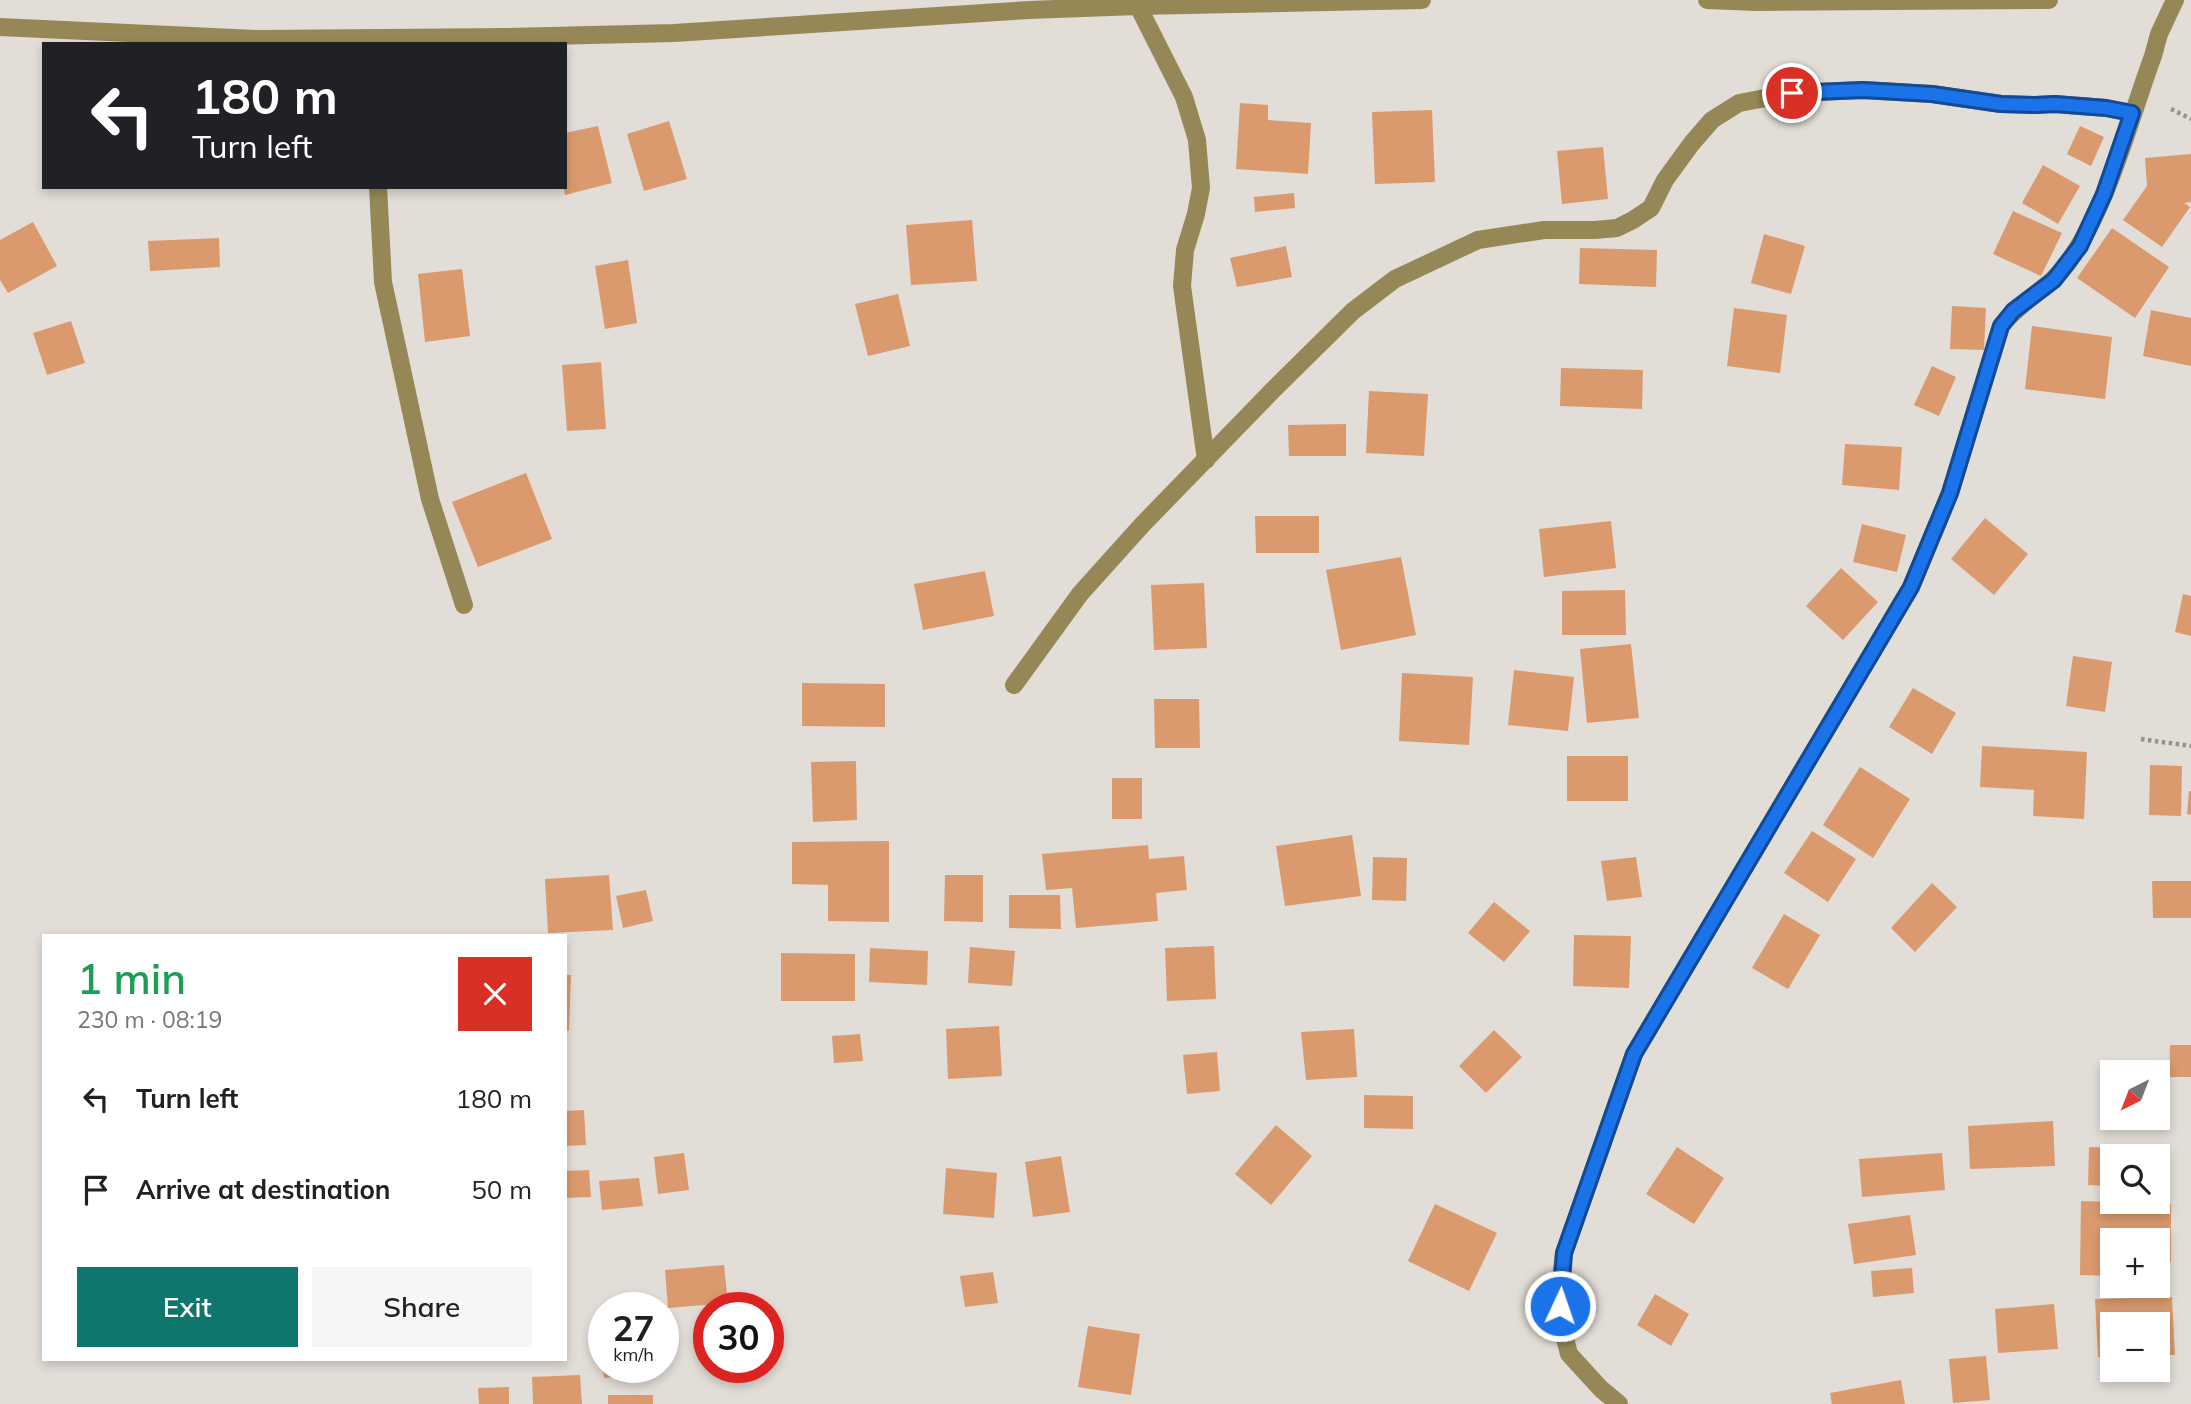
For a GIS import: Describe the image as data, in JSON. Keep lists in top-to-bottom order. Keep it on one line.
{"north":"bottom left","page":{"turn":["180 m","Turn left"],"heading":["1 min","230 m · 08:19"],"list":[{"name":"Turn left","value":"180 m"},{"name":"Arrive at destination","value":"50 m"}],"map_buttons":["+","−"],"buttons":["Exit","Share"],"speed":"27 km/h","limit":"30"}}
